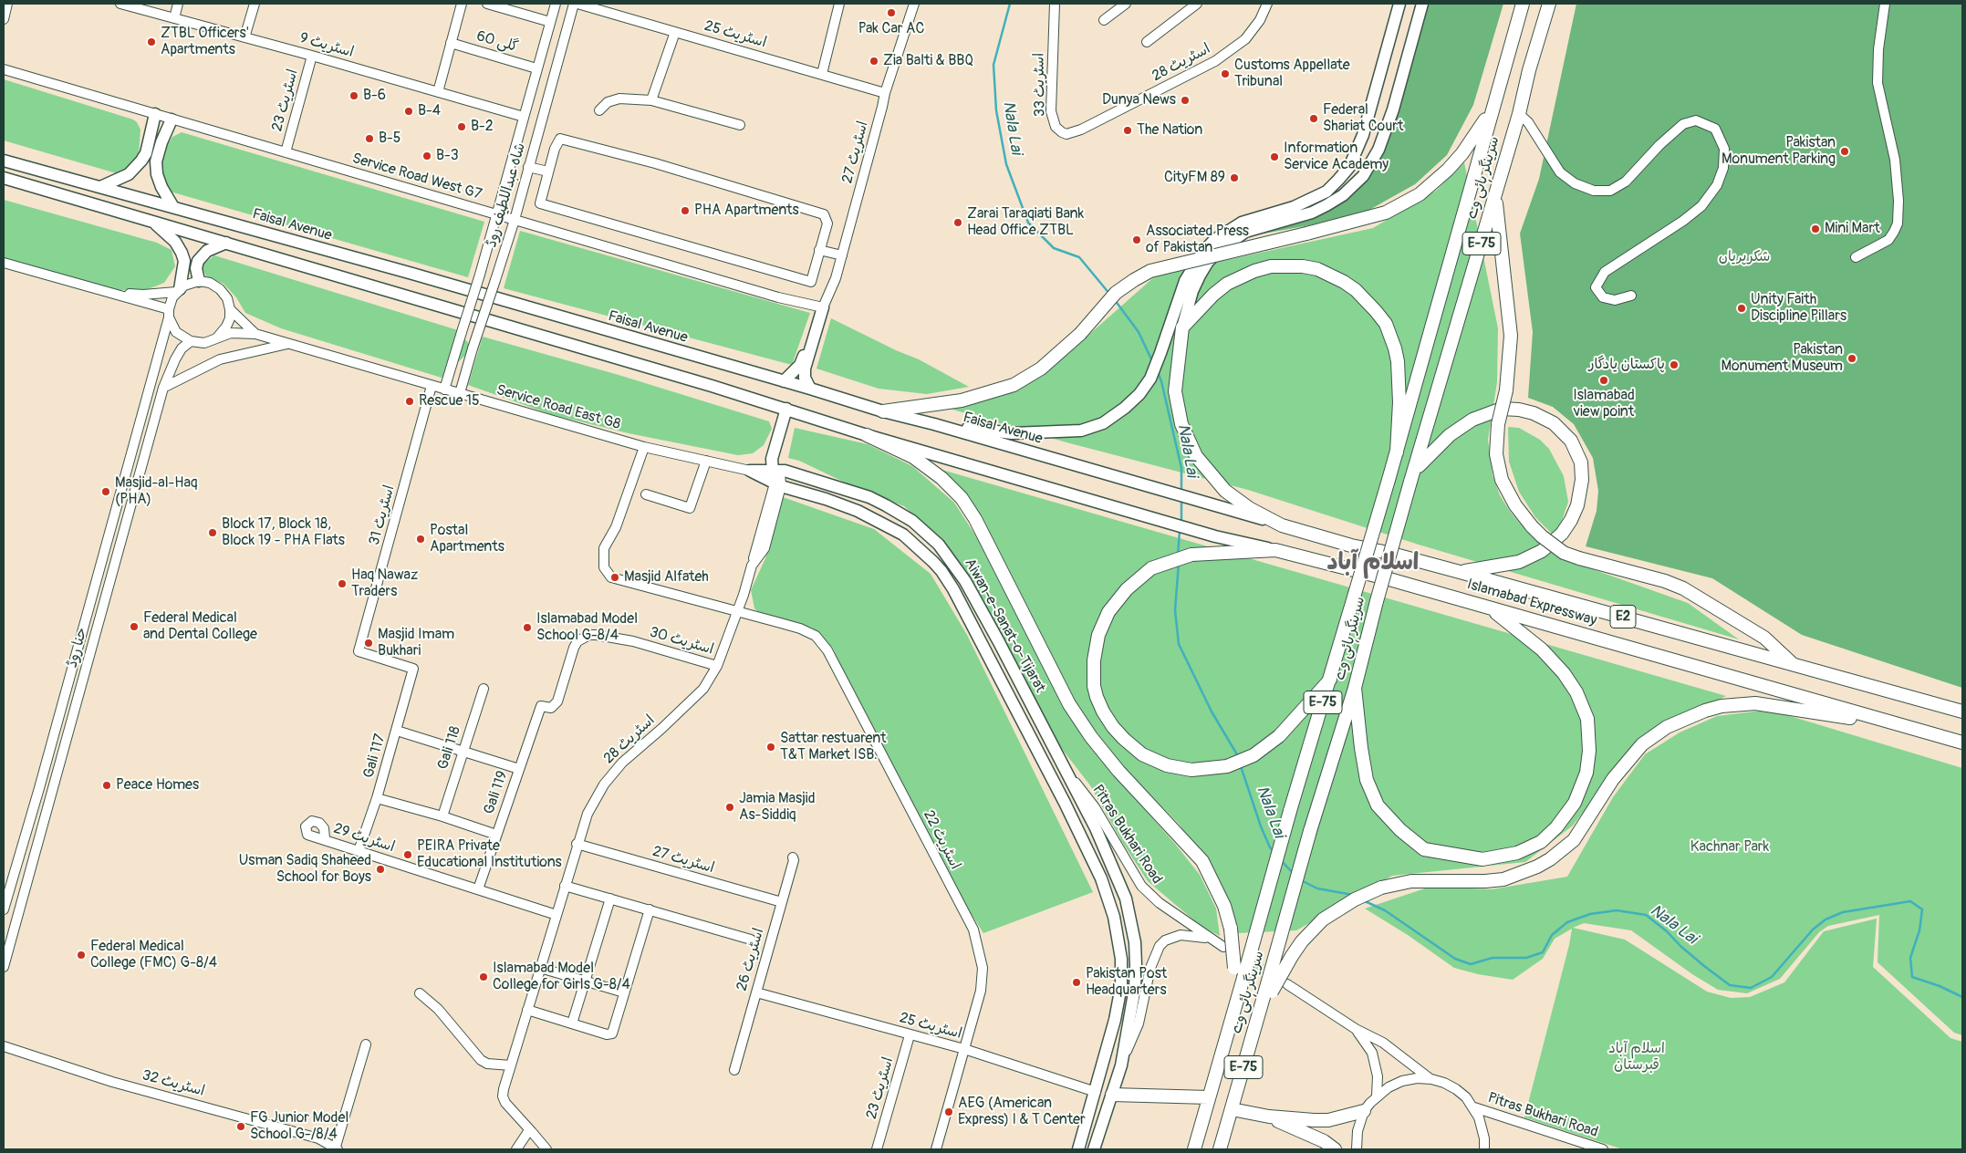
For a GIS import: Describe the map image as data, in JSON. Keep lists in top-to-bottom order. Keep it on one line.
{"streets":{"highway":["سرینگر ہائی وے","E-75","Islamabad Expressway","E2"],"main road":["Faisal Avenue","Aiwan-e-Sanat-o-Tijarat"],"street":["اسٹریٹ 25","گلی 60","اسٹریٹ 9","اسٹریٹ 28","اسٹریٹ 33","اسٹریٹ 23","اسٹریٹ 27","Service Road West G7","شاہ عبداللطیف روڈ","Service Road East G8","اسٹریٹ 31","اسٹریٹ 30","حنا روڈ","Gali 118","Gali 117","Gali 119","Pitras Bukhari Road","اسٹریٹ 29","اسٹریٹ 22","اسٹریٹ 26","اسٹریٹ 32"]},"crossings":[["اسٹریٹ 25","اسٹریٹ 23"],["اسٹریٹ 25","اسٹریٹ 27"],["اسٹریٹ 25","Aiwan-e-Sanat-o-Tijarat"],["اسٹریٹ 25","اسٹریٹ 22"],["اسٹریٹ 25","اسٹریٹ 26"],["گلی 60","شاہ عبداللطیف روڈ"],["اسٹریٹ 9","اسٹریٹ 23"],["اسٹریٹ 9","شاہ عبداللطیف روڈ"],["اسٹریٹ 28","اسٹریٹ 33"],["اسٹریٹ 28","اسٹریٹ 27"],["اسٹریٹ 28","Aiwan-e-Sanat-o-Tijarat"],["اسٹریٹ 28","اسٹریٹ 30"],["اسٹریٹ 28","اسٹریٹ 29"],["اسٹریٹ 28","اسٹریٹ 22"],["اسٹریٹ 23","Service Road West G7"],["اسٹریٹ 27","Service Road West G7"],["اسٹریٹ 27","اسٹریٹ 26"],["Service Road West G7","شاہ عبداللطیف روڈ"],["سرینگر ہائی وے","Islamabad Expressway"],["شاہ عبداللطیف روڈ","Service Road East G8"],["Faisal Avenue","Islamabad Expressway"],["Service Road East G8","اسٹریٹ 31"],["Service Road East G8","Aiwan-e-Sanat-o-Tijarat"],["Service Road East G8","اسٹریٹ 22"],["اسٹریٹ 31","Gali 117"],["Aiwan-e-Sanat-o-Tijarat","Pitras Bukhari Road"],["اسٹریٹ 30","Gali 119"],["Gali 117","اسٹریٹ 29"],["Gali 119","اسٹریٹ 29"]],"districts":["اسلام آباد"],"water":["Nala Lai"],"parks":["شکرپریاں","Kachnar Park","اسلام آباد قبرستان"],"places":["Pak Car AC","ZTBL Officers' Apartments","Zia Balti & BBQ","Customs Appellate Tribunal","B-6","Dunya News","B-4","Federal Shariat Court","B-2","The Nation","B-5","Pakistan Monument Parking","B-3","Information Service Academy","CityFM 89","PHA Apartments","Zarai Taraqiati Bank Head Office ZTBL","Mini Mart","Associated Press of Pakistan","Unity Faith Discipline Pillars","Pakistan Monument Museum","پاکستان یادگار","Islamabad view point","Rescue 15","Masjid-al-Haq (PHA)","Block 17, Block 18, Block 19 - PHA Flats","Postal Apartments","Masjid Alfateh","Haq Nawaz Traders","Federal Medical and Dental College","Islamabad Model School G-8/4","Masjid Imam Bukhari","Sattar restuarent T&T Market ISB.","Peace Homes","Jamia Masjid As-Siddiq","PEIRA Private Educational Institutions","Usman Sadiq Shaheed School for Boys","Federal Medical College (FMC) G-8/4","Islamabad Model College for Girls G-8/4","Pakistan Post Headquarters","AEG (American Express) I & T Center","FG Junior Model School G-/8/4"]}
